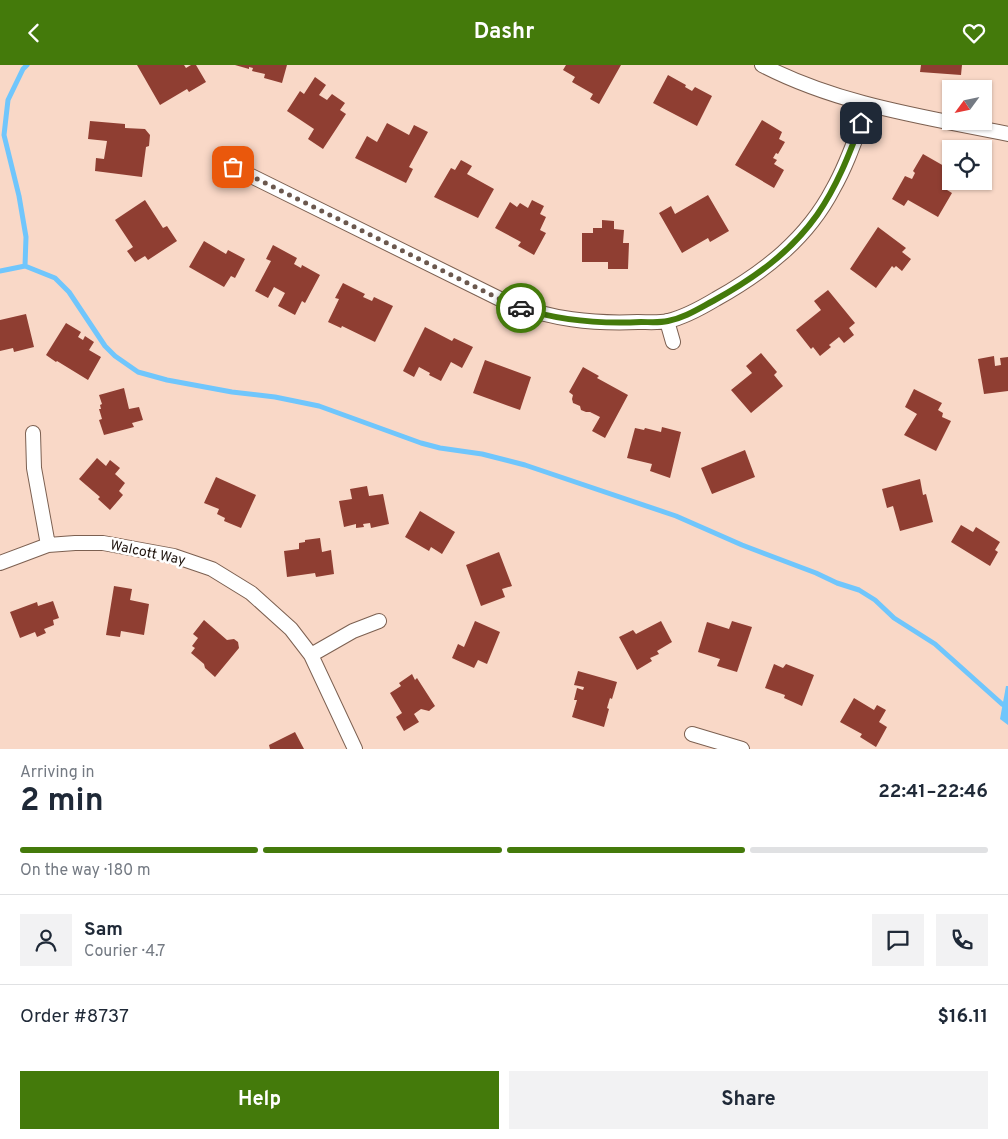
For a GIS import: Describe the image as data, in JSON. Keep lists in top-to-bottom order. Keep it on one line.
{"streets":{"street":["Walcott Way"]},"north":"bottom left","page":{"header":"Dashr","heading":["2 min","Arriving in","22:41–22:46"],"panel":["Sam","Courier · 4.7","Order #8737","$16.11"],"bar":"On the way · 180 m","buttons":["Help","Share"]}}
